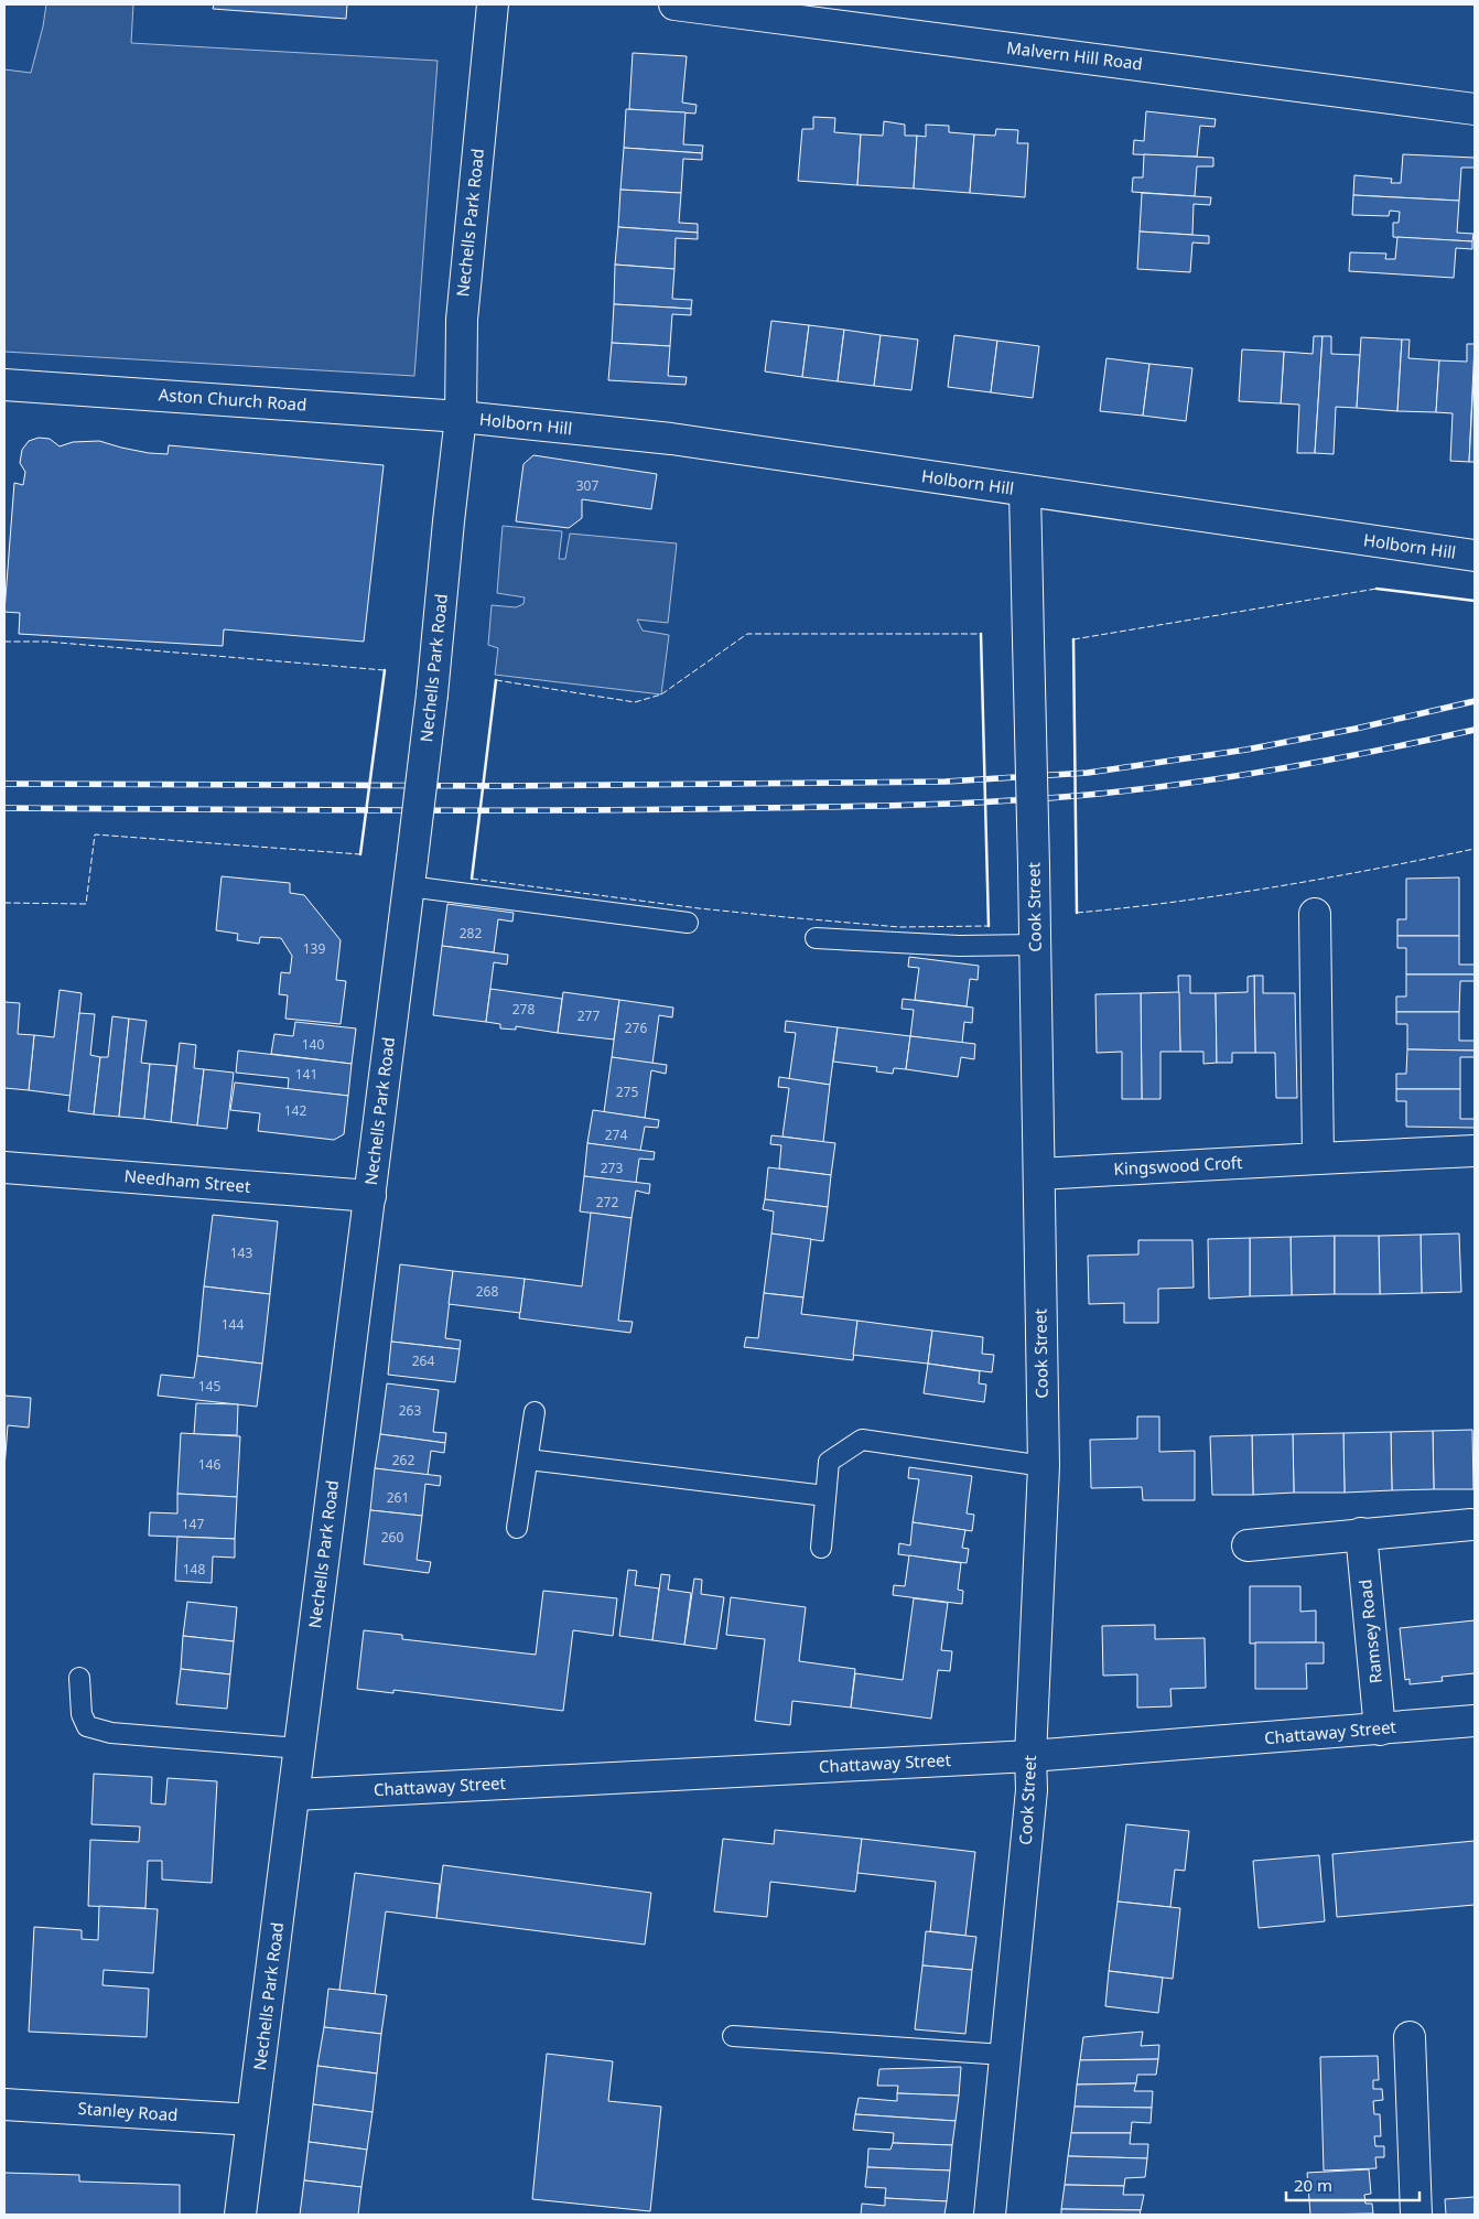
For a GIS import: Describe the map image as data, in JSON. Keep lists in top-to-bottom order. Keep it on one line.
{"streets":{"street":["Malvern Hill Road","Nechells Park Road","Aston Church Road","Holborn Hill","Cook Street","Kingswood Croft","Needham Street","Ramsey Road","Chattaway Street","Stanley Road"]},"crossings":[["Nechells Park Road","Aston Church Road"],["Nechells Park Road","Holborn Hill"],["Nechells Park Road","Needham Street"],["Nechells Park Road","Chattaway Street"],["Nechells Park Road","Stanley Road"],["Aston Church Road","Holborn Hill"],["Holborn Hill","Cook Street"],["Cook Street","Kingswood Croft"],["Cook Street","Chattaway Street"],["Ramsey Road","Chattaway Street"]],"house_numbers":["307","282","139","278","277","276","140","141","275","142","274","273","272","143","268","144","264","145","263","262","146","261","147","260","148"],"scale_bar":"20 m"}
